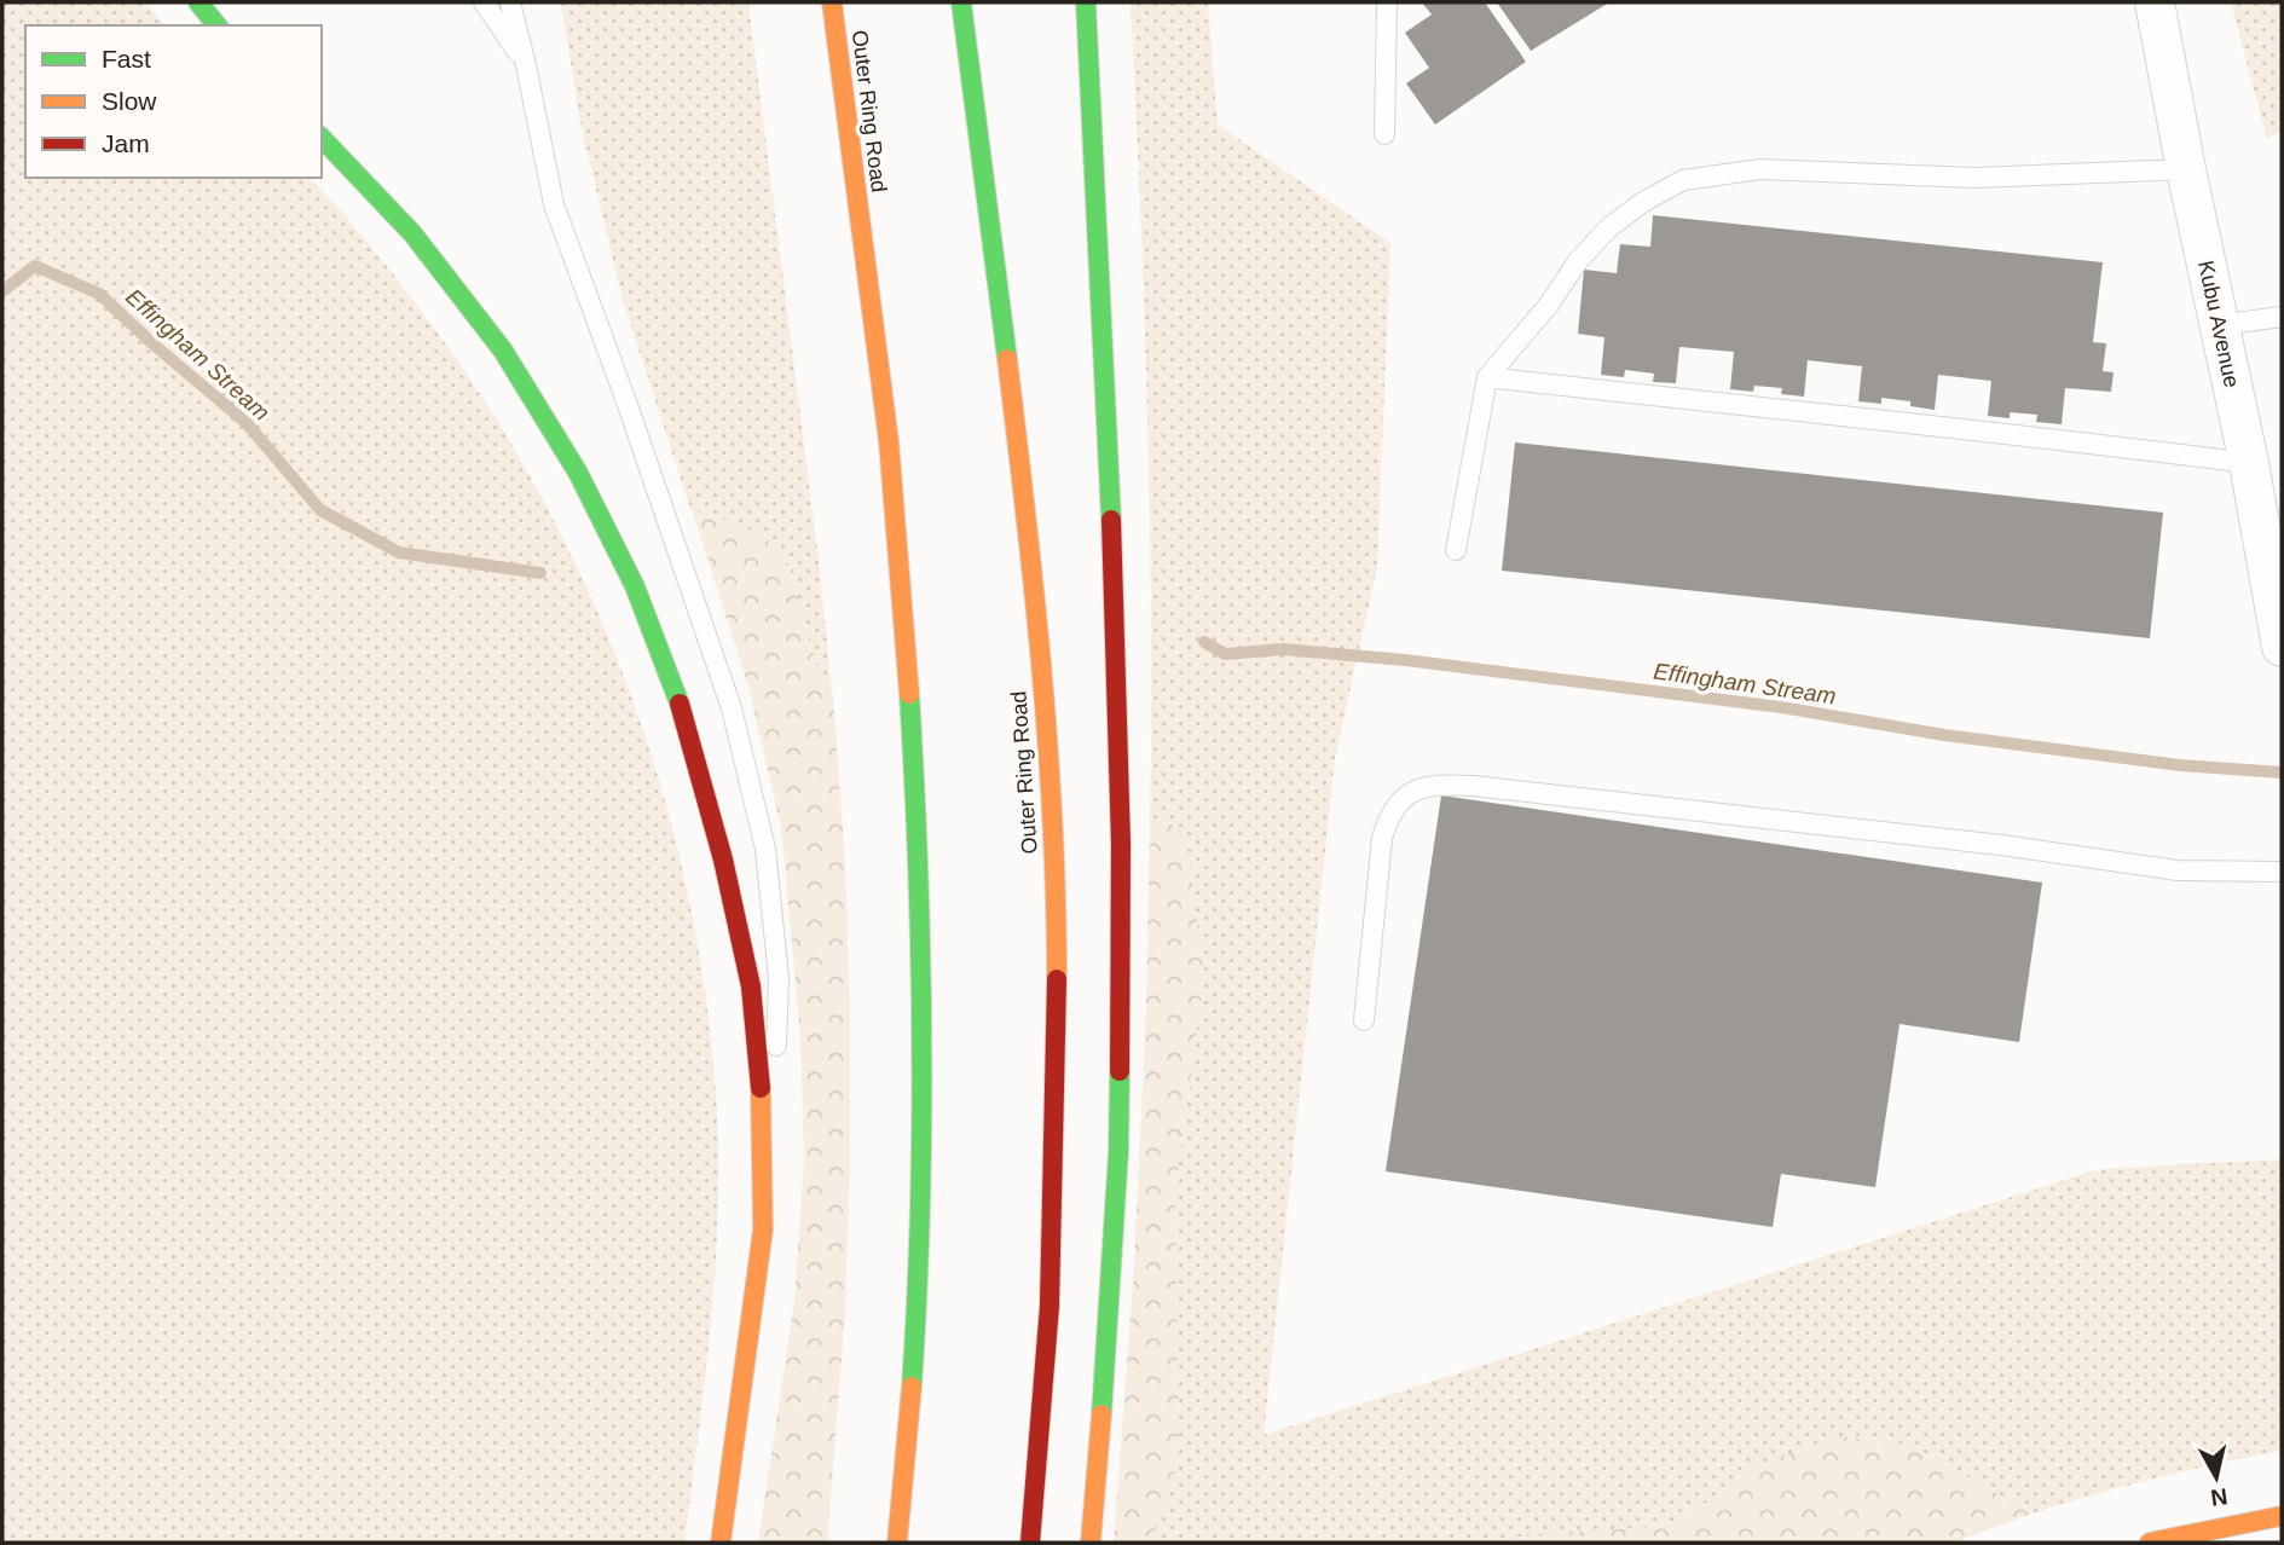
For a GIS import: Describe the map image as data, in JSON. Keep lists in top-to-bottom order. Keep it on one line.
{"streets":{"main road":["Outer Ring Road"],"street":["Kubu Avenue"]},"water":["Effingham Stream"],"legend":["Fast","Slow","Jam"],"north":"bottom"}
